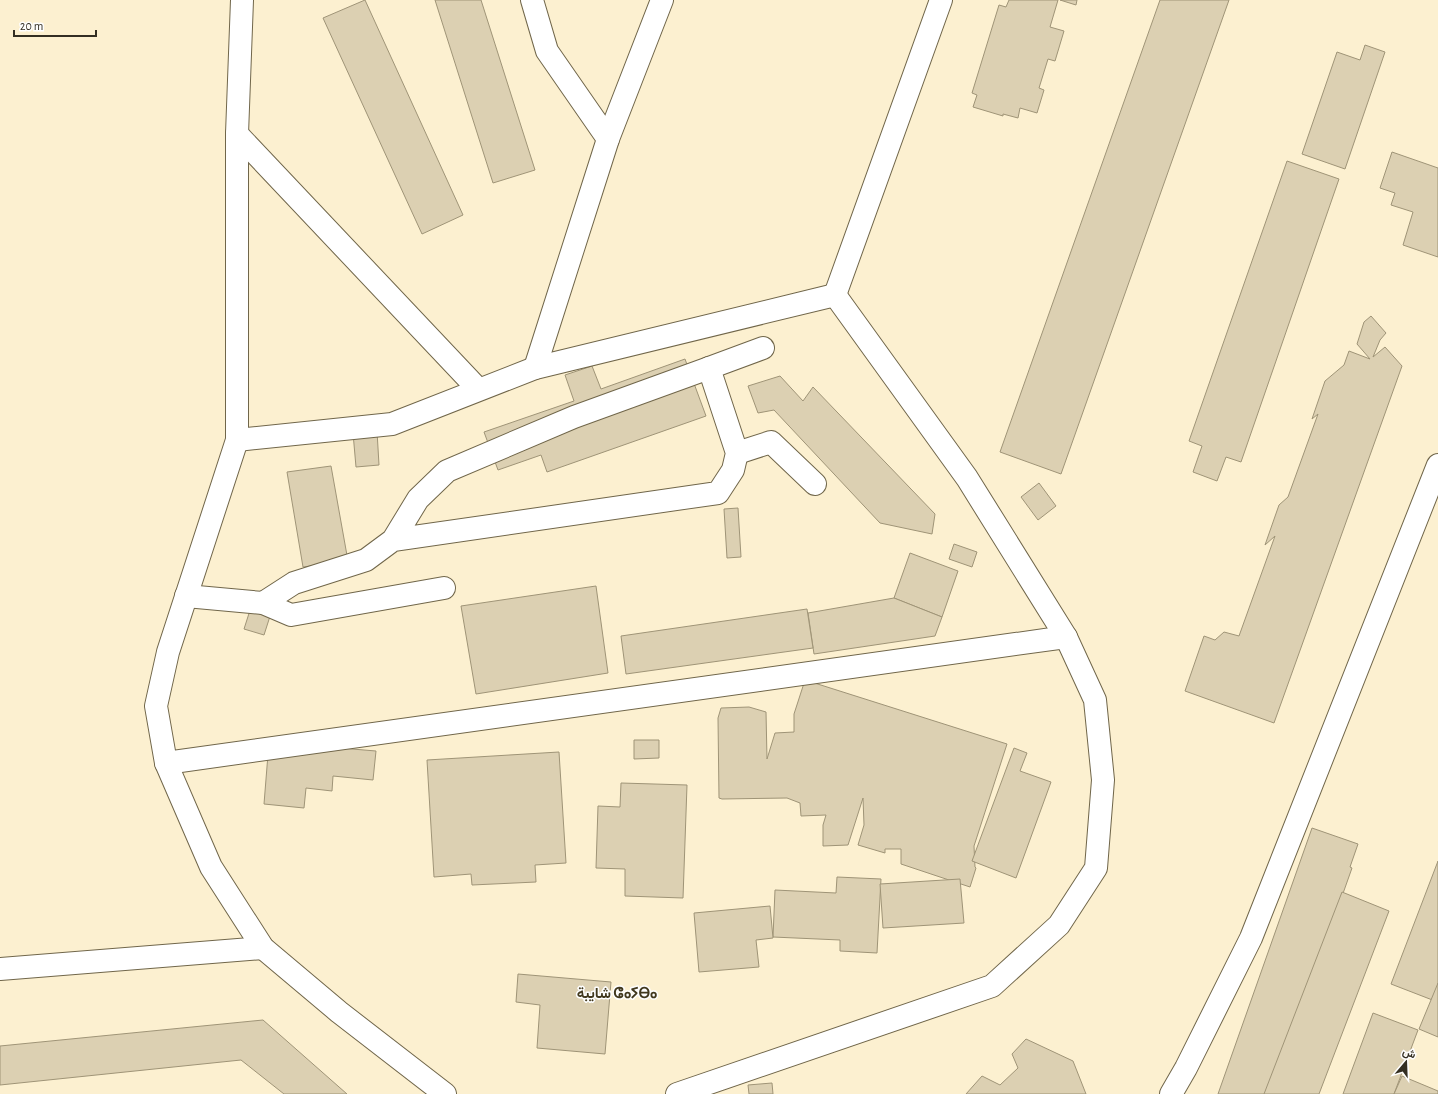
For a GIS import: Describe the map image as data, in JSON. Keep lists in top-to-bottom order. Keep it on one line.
{"districts":["شايبة ⵛⴰⵢⴱⴰ"],"scale_bar":"20 m","north":"top"}
